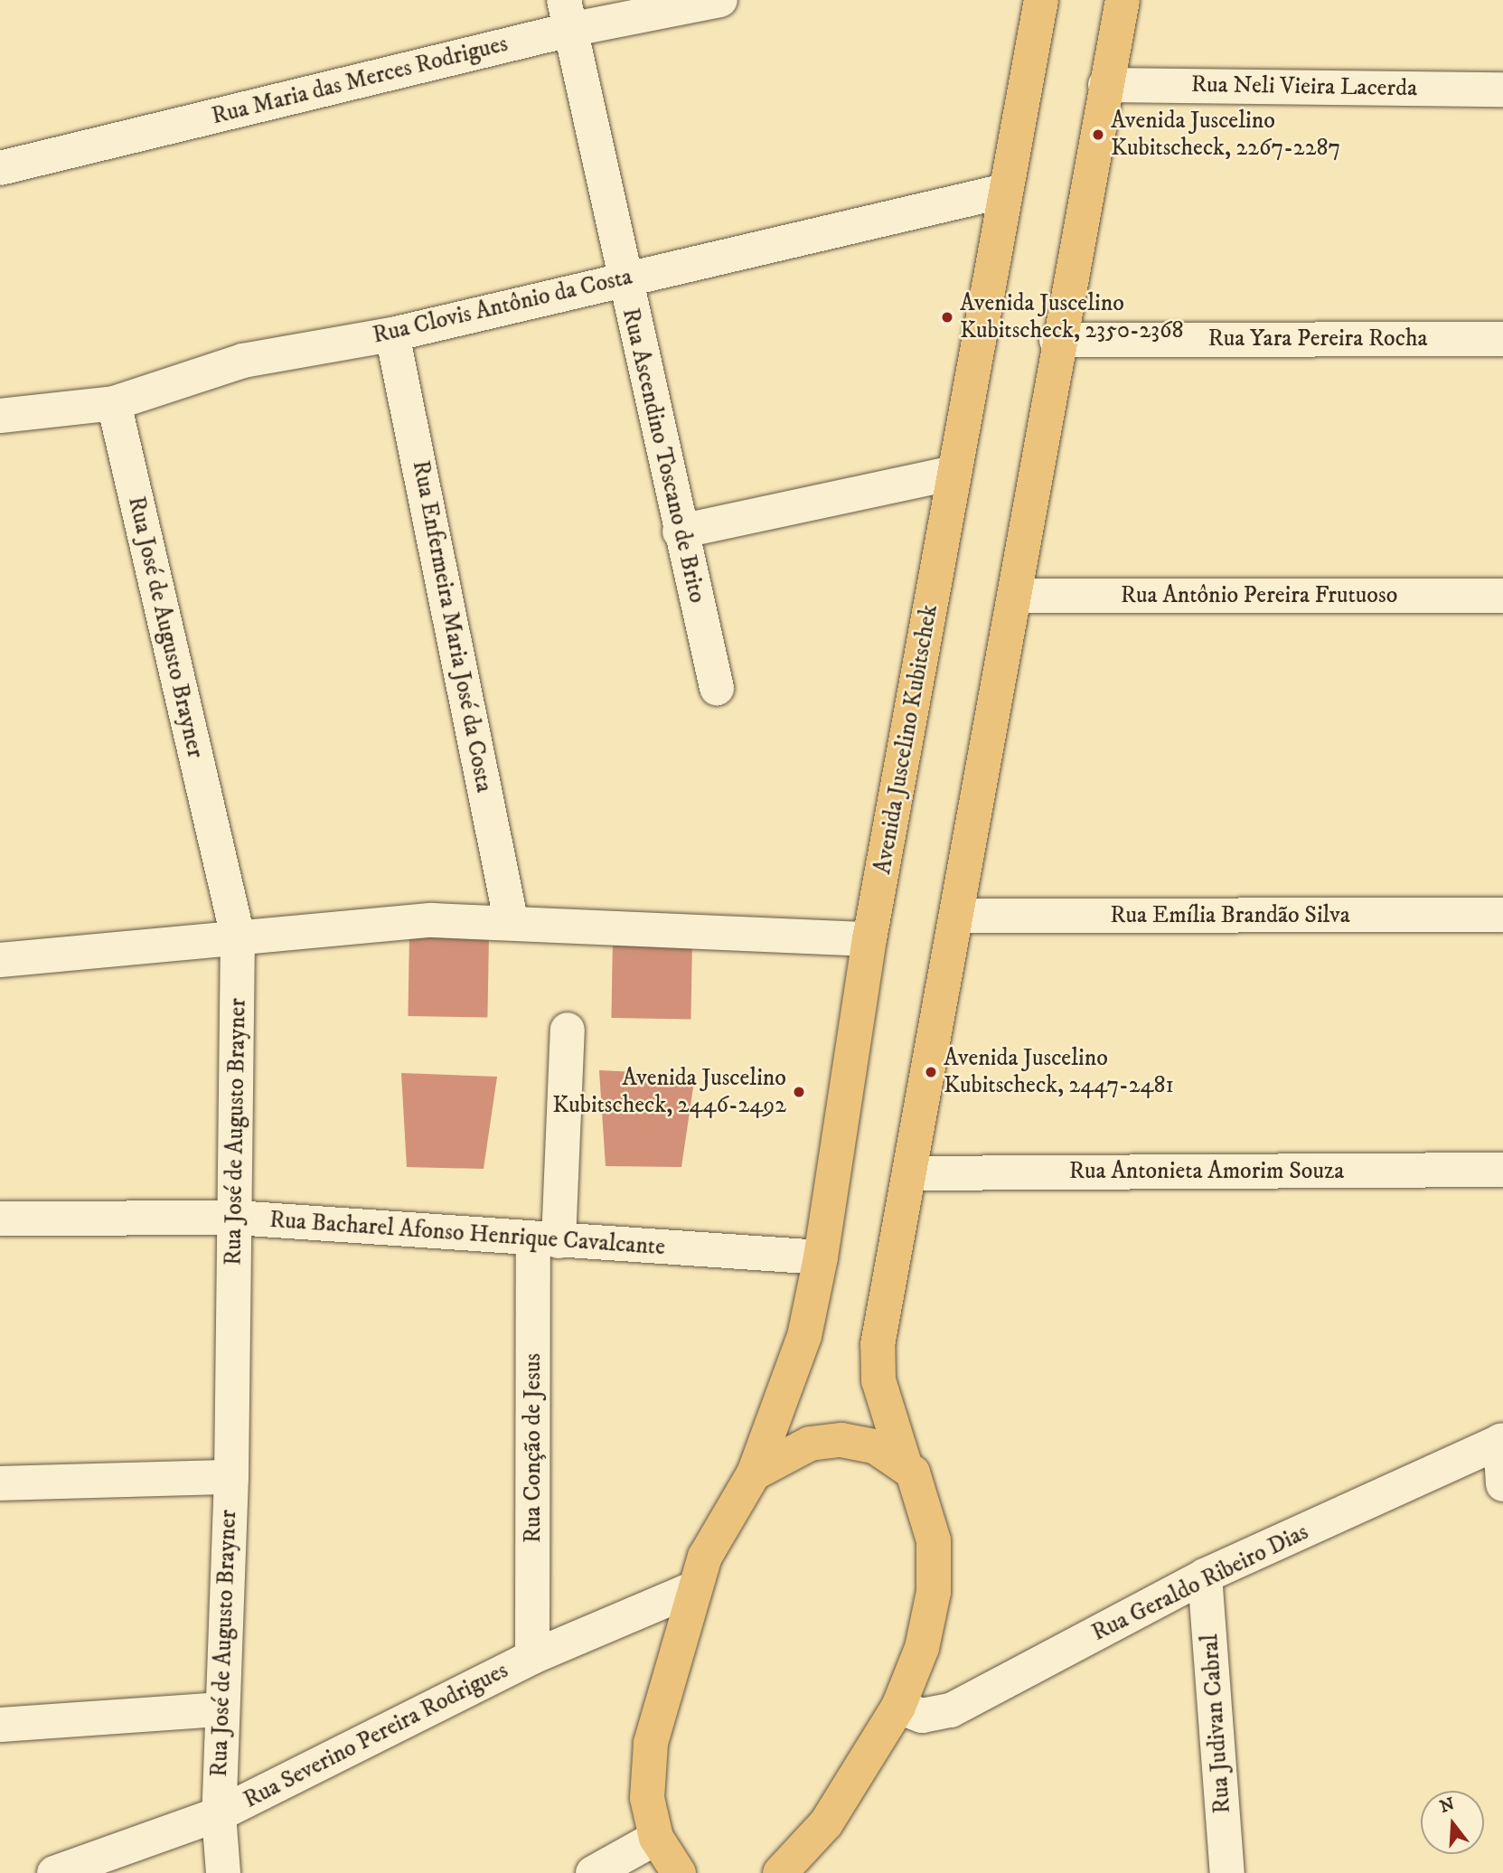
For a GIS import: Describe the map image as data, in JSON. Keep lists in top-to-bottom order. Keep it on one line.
{"streets":{"main road":["Avenida Juscelino Kubitschek"],"street":["Rua Maria das Merces Rodrigues","Rua Neli Vieira Lacerda","Rua Clovis Antônio da Costa","Rua Yara Pereira Rocha","Rua Ascendino Toscano de Brito","Rua Antônio Pereira Frutuoso","Rua Enfermeira Maria José da Costa","Rua José de Augusto Brayner","Rua Emília Brandão Silva","Rua Antonieta Amorim Souza","Rua Bacharel Afonso Henrique Cavalcante","Rua Conção de Jesus","Rua Geraldo Ribeiro Dias","Rua Judivan Cabral","Rua Severino Pereira Rodrigues"]},"crossings":[["Rua Maria das Merces Rodrigues","Rua Ascendino Toscano de Brito"],["Rua Clovis Antônio da Costa","Rua Ascendino Toscano de Brito"],["Rua Clovis Antônio da Costa","Rua Enfermeira Maria José da Costa"],["Rua Clovis Antônio da Costa","Rua José de Augusto Brayner"],["Rua Clovis Antônio da Costa","Avenida Juscelino Kubitschek"],["Rua José de Augusto Brayner","Rua Bacharel Afonso Henrique Cavalcante"],["Rua José de Augusto Brayner","Rua Severino Pereira Rodrigues"],["Avenida Juscelino Kubitschek","Rua Bacharel Afonso Henrique Cavalcante"],["Rua Bacharel Afonso Henrique Cavalcante","Rua Conção de Jesus"],["Rua Conção de Jesus","Rua Severino Pereira Rodrigues"],["Rua Geraldo Ribeiro Dias","Rua Judivan Cabral"]],"places":["Avenida Juscelino Kubitscheck, 2267-2287","Avenida Juscelino Kubitscheck, 2350-2368","Avenida Juscelino Kubitscheck, 2447-2481","Avenida Juscelino Kubitscheck, 2446-2492"],"north":"top"}
